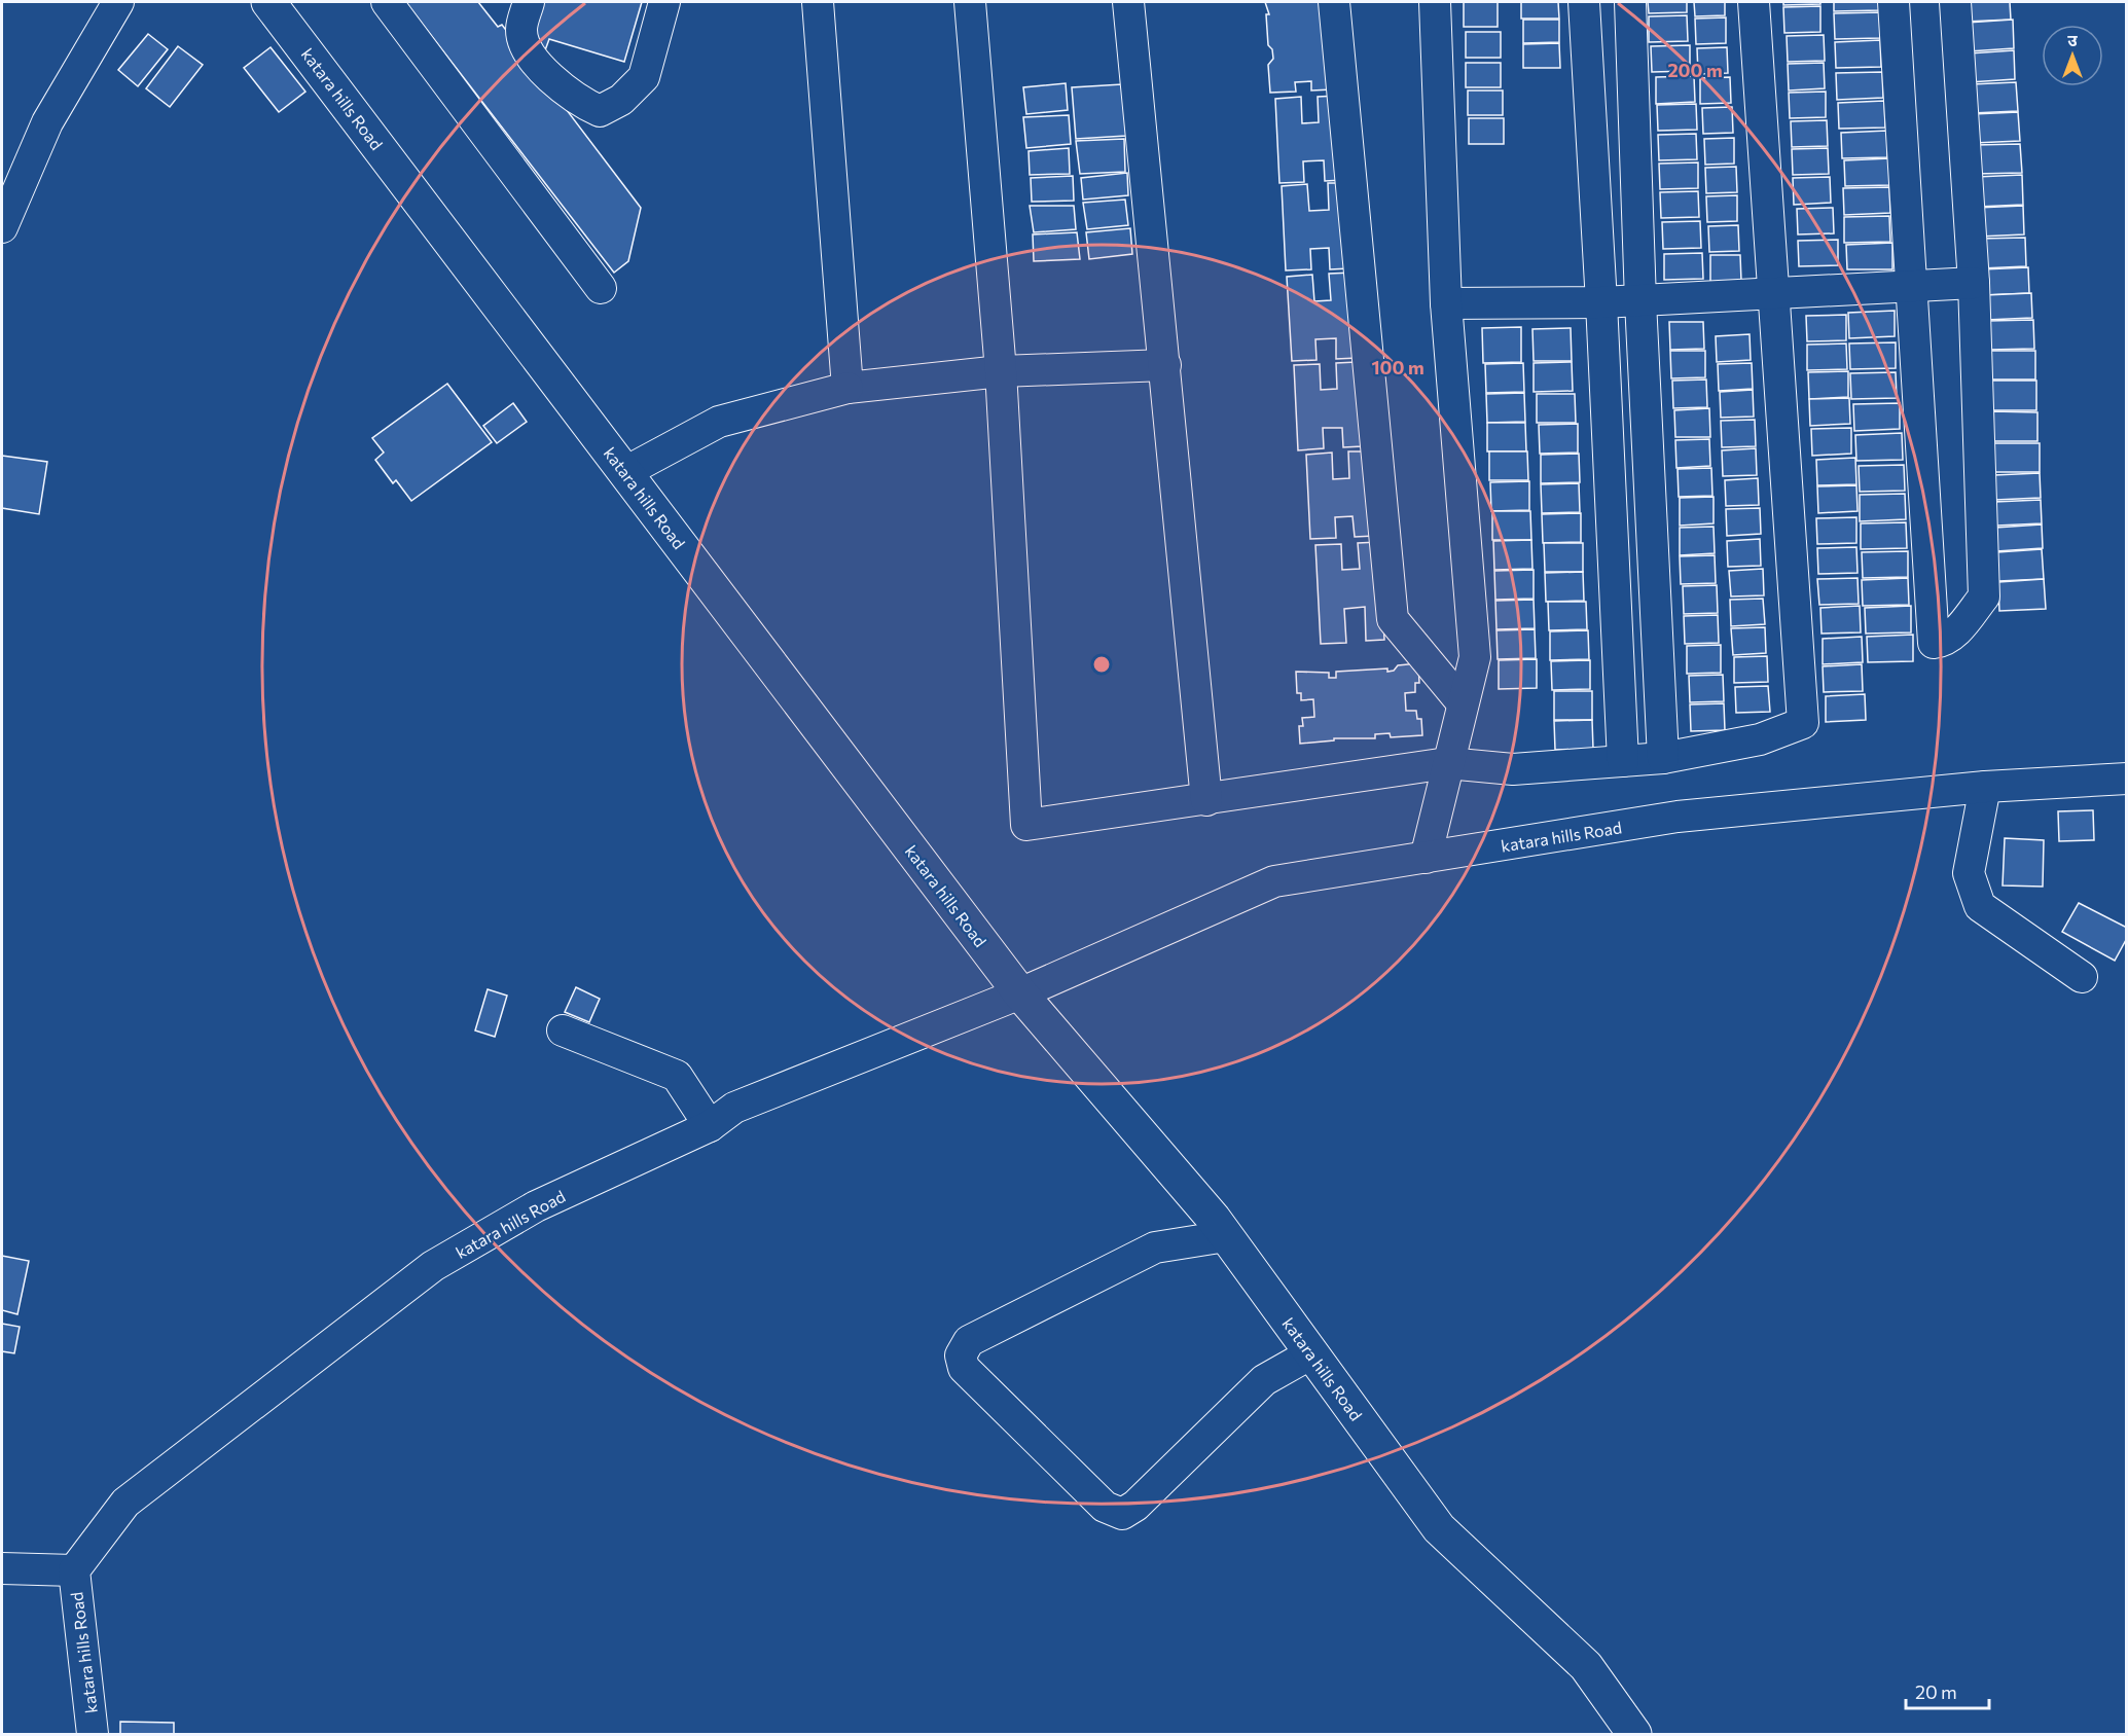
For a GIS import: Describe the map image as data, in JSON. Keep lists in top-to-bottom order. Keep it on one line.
{"streets":{"main road":["katara hills Road"]},"scale_bar":"20 m","north":"top","rings":["200 m","100 m"]}
